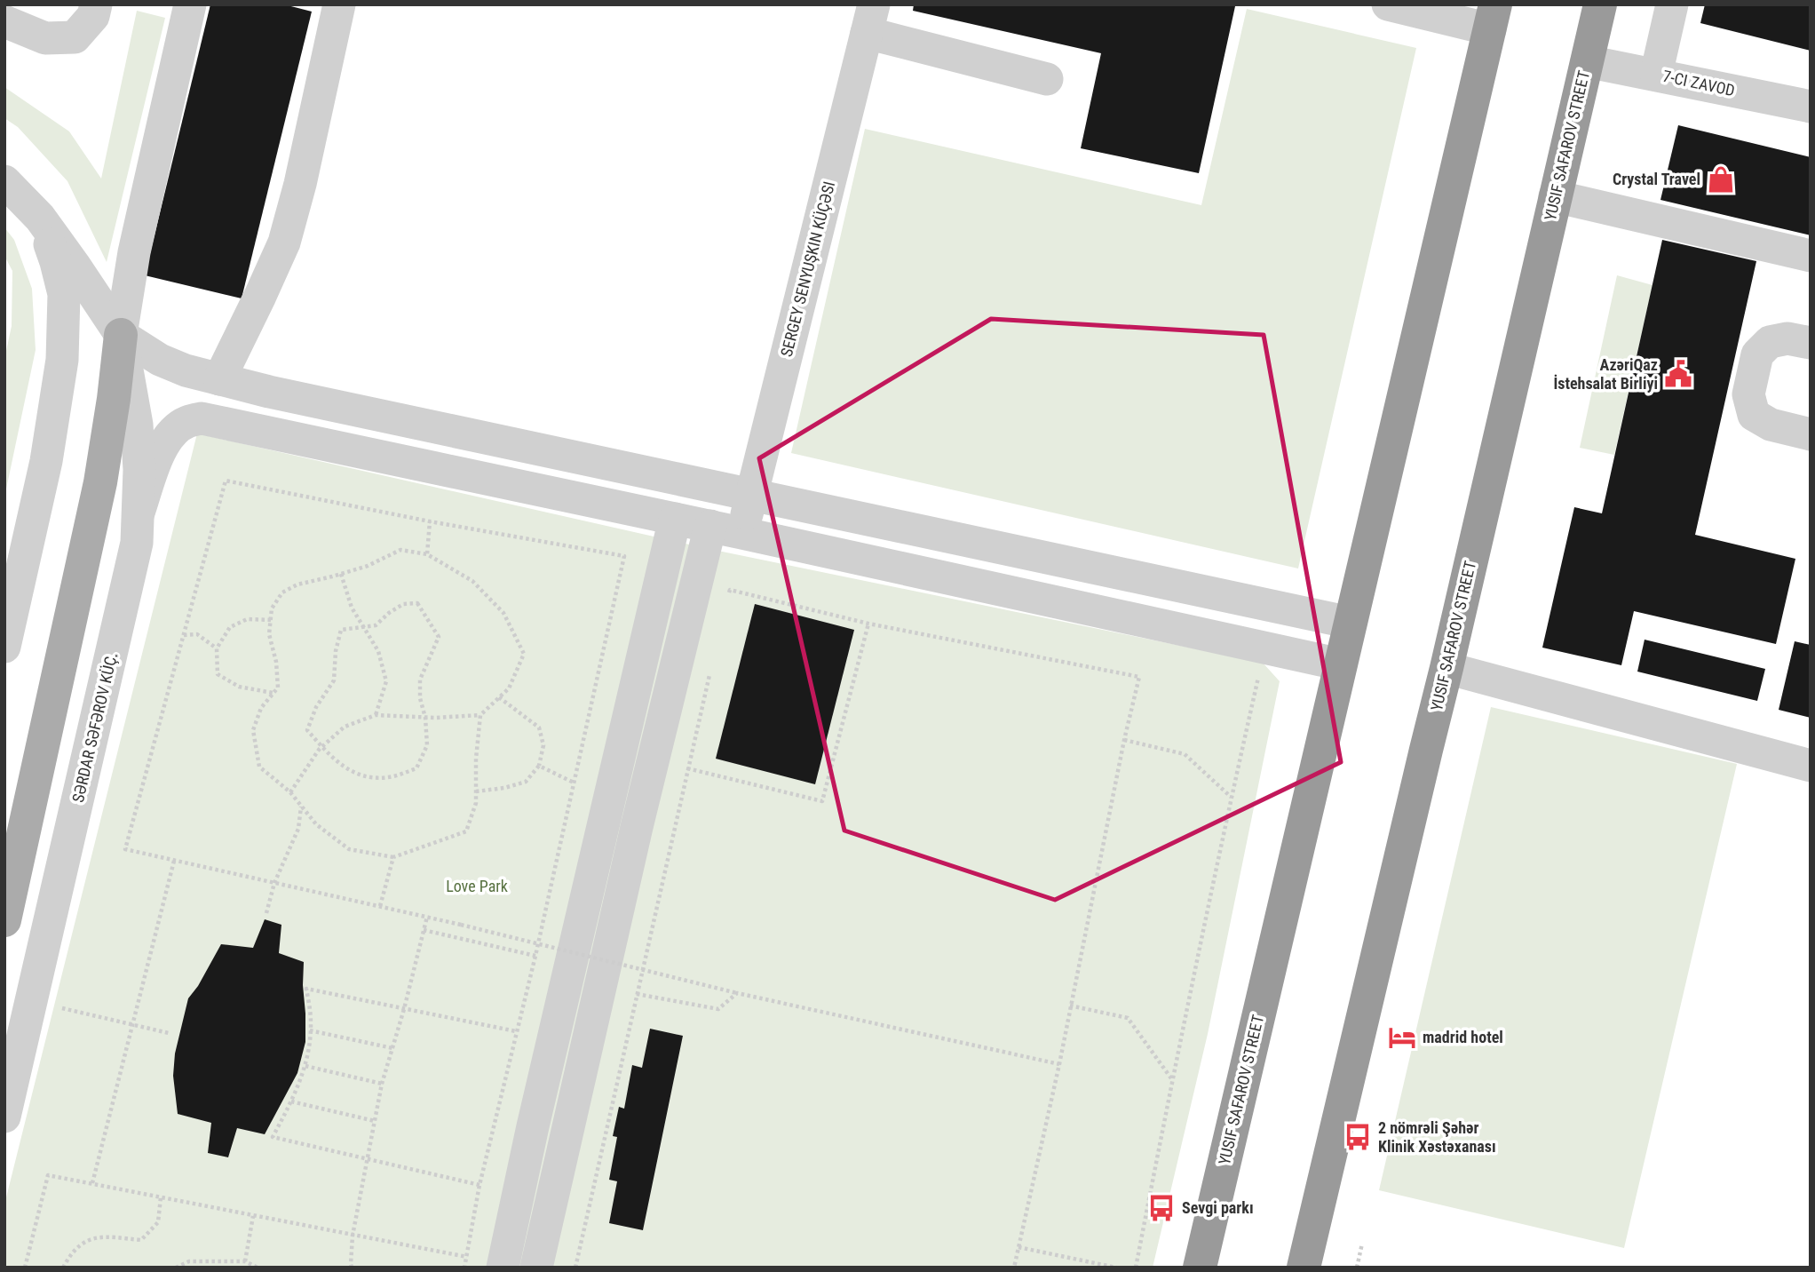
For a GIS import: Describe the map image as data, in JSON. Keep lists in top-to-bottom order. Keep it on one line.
{"streets":{"highway":["YUSIF SAFAROV STREET"],"street":["7-CI ZAVOD","SERGEY SENYUŞKIN KÜÇƏSI","SƏRDAR SƏFƏROV KÜÇ."]},"crossings":[["7-CI ZAVOD","YUSIF SAFAROV STREET"]],"parks":["Love Park"],"places":{"shop":["Crystal Travel"],"public building":["AzəriQaz İstehsalat Birliyi"],"hotel":["madrid hotel"],"bus stop":["2 nömrəli Şəhər Klinik Xəstəxanası","Sevgi parkı"]}}
